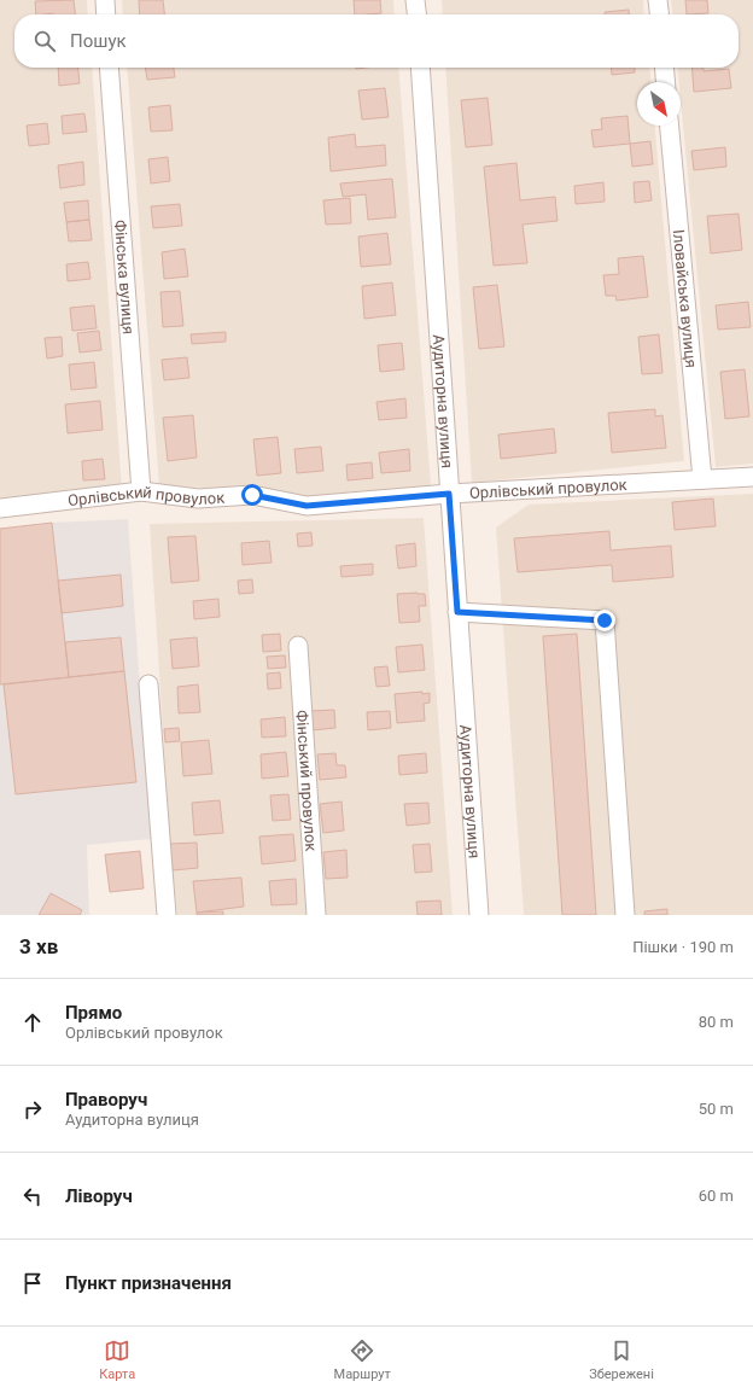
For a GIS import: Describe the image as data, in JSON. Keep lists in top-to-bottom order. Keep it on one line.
{"streets":{"street":["Фінська вулиця","Іловайська вулиця","Аудиторна вулиця","Орлівський провулок","Фінський провулок"]},"crossings":[["Фінська вулиця","Орлівський провулок"],["Іловайська вулиця","Орлівський провулок"],["Аудиторна вулиця","Орлівський провулок"]],"north":"bottom right","page":{"search":"Пошук","heading":["3 хв","Пішки · 190 m"],"list":[["Прямо","Орлівський провулок","80 m"],["Праворуч","Аудиторна вулиця","50 m"],["Ліворуч","60 m"],"Пункт призначення"],"nav":["Карта","Маршрут","Збережені"]}}
